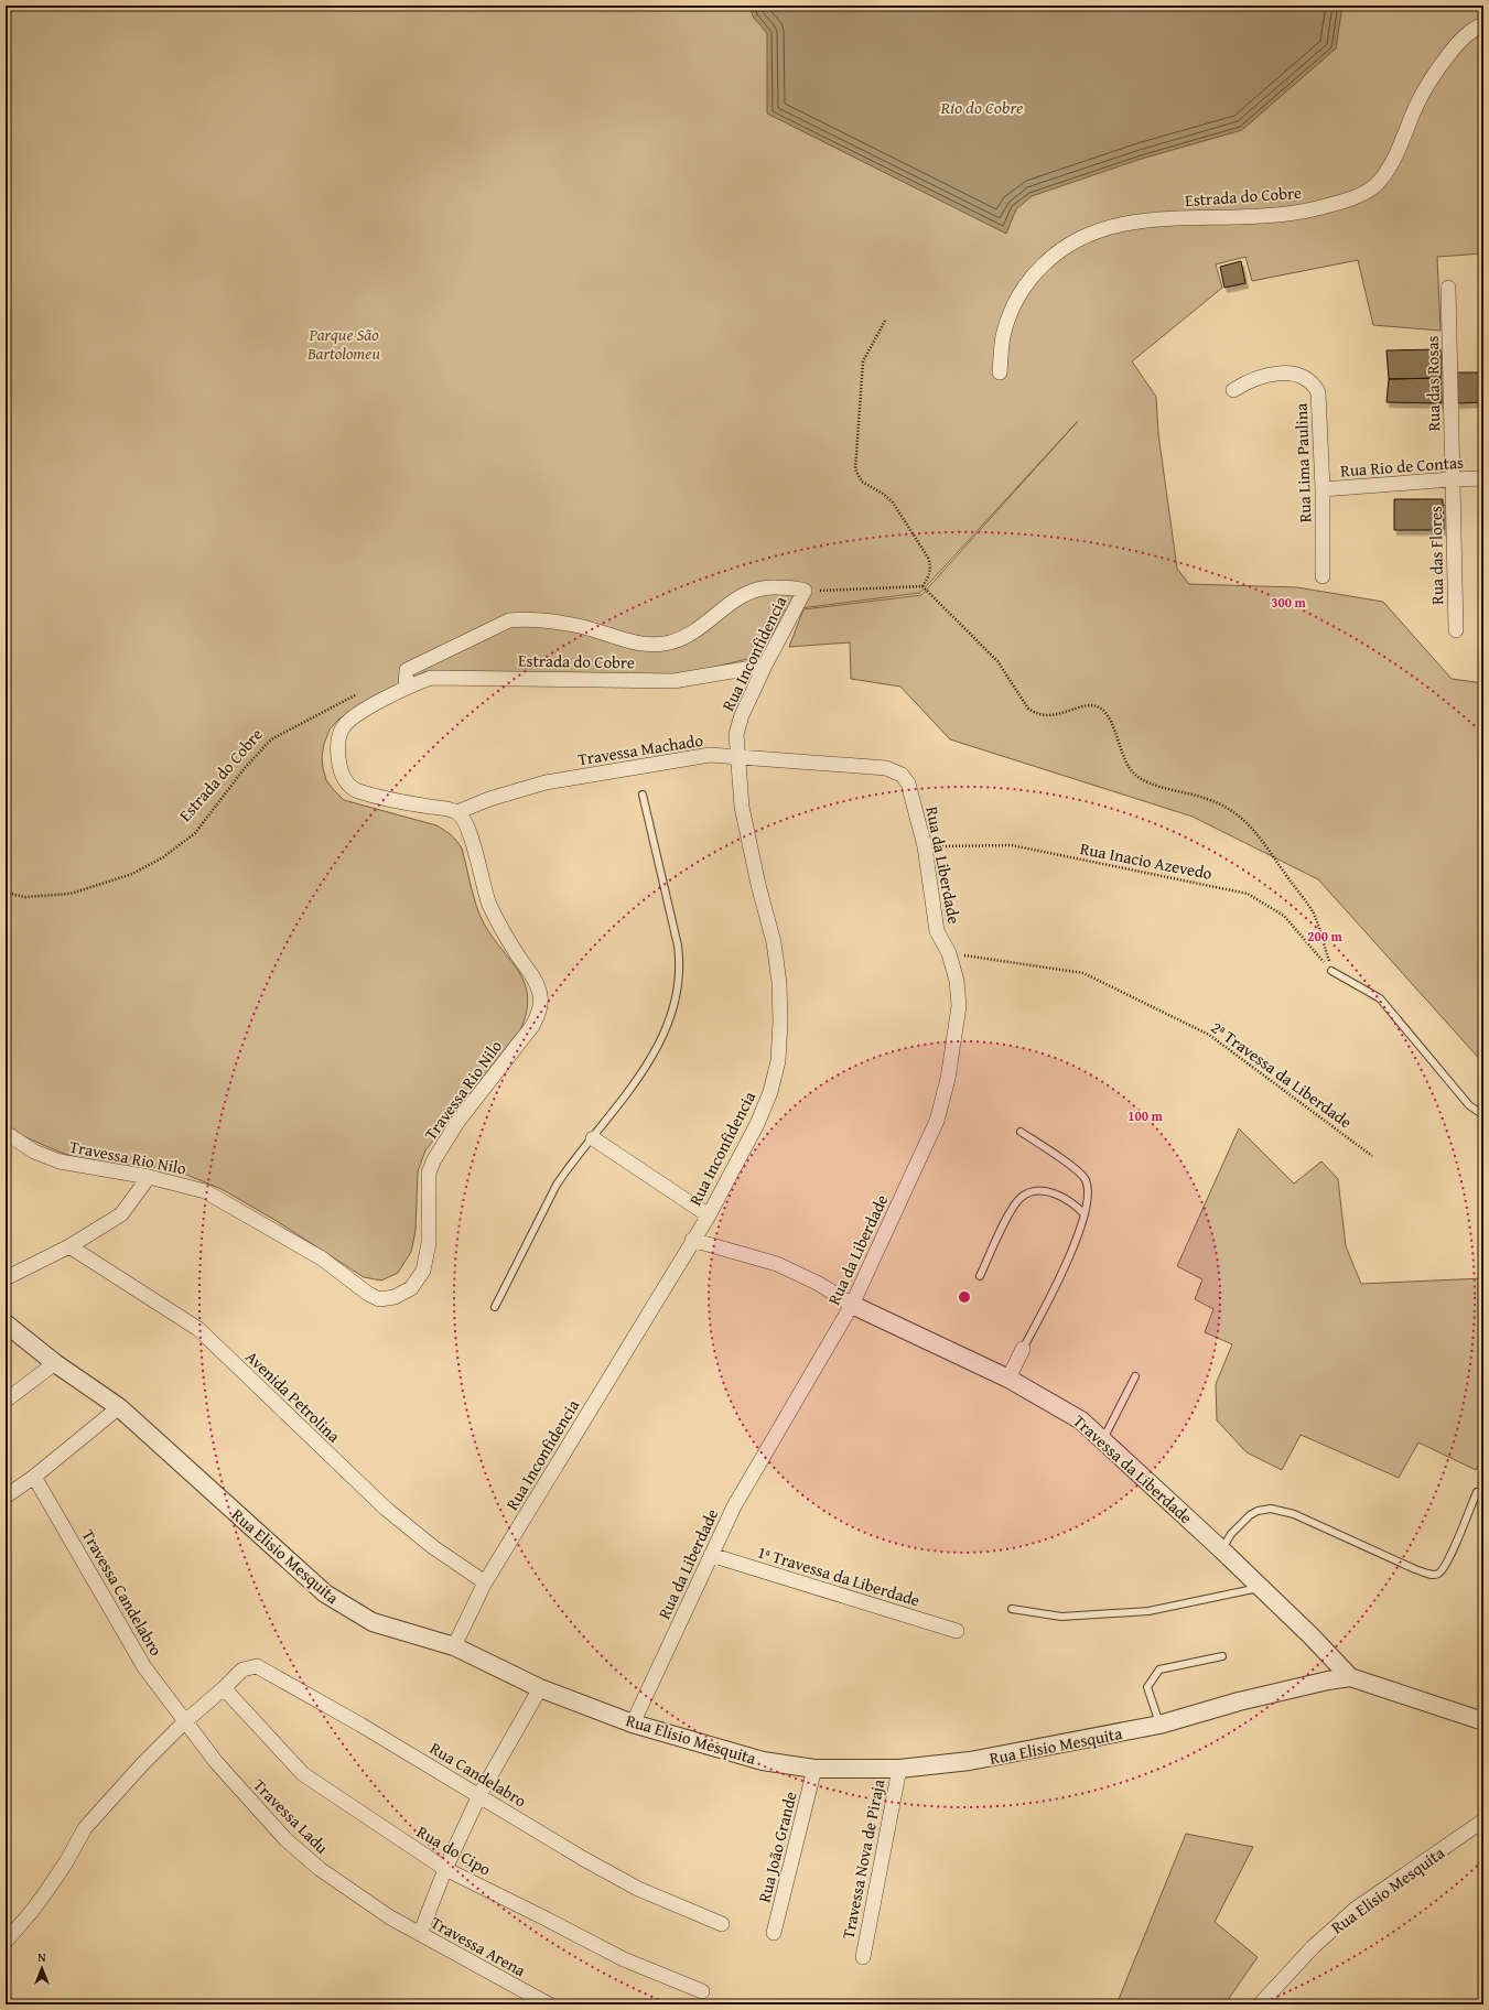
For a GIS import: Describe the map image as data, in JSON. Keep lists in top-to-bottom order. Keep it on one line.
{"streets":{"street":["Estrada do Cobre","Rua das Rosas","Rua Lima Paulina","Rua Rio de Contas","Rua das Flores","Rua Inconfidencia","Travessa Machado","Rua da Liberdade","Travessa Rio Nilo","Avenida Petrolina","Travessa da Liberdade","Rua Elisio Mesquita","1ª Travessa da Liberdade","Travessa Candelabro","Rua Candelabro","Travessa Ladu","Rua João Grande","Rua do Cipo","Travessa Nova de Piraja","Travessa Arena"],"path":["Rua Inacio Azevedo","2ª Travessa da Liberdade"]},"crossings":[["Estrada do Cobre","Rua Inconfidencia"],["Rua das Rosas","Rua Rio de Contas"],["Rua das Rosas","Rua das Flores"],["Rua Lima Paulina","Rua Rio de Contas"],["Rua Rio de Contas","Rua das Flores"],["Rua Inconfidencia","Travessa Machado"],["Rua Inconfidencia","Avenida Petrolina"],["Rua Inconfidencia","Rua Elisio Mesquita"],["Travessa Machado","Rua da Liberdade"],["Travessa Machado","Travessa Rio Nilo"],["Rua Inacio Azevedo","Rua da Liberdade"],["Rua da Liberdade","2ª Travessa da Liberdade"],["Rua da Liberdade","Travessa da Liberdade"],["Rua da Liberdade","Rua Elisio Mesquita"],["Rua da Liberdade","1ª Travessa da Liberdade"],["Travessa da Liberdade","Rua Elisio Mesquita"],["Rua Elisio Mesquita","Rua João Grande"],["Rua Elisio Mesquita","Travessa Nova de Piraja"],["Travessa Candelabro","Rua Candelabro"],["Travessa Candelabro","Travessa Ladu"],["Rua Candelabro","Travessa Ladu"],["Rua Candelabro","Rua do Cipo"],["Travessa Ladu","Travessa Arena"]],"water":["Rio do Cobre"],"parks":["Parque São Bartolomeu"],"north":"top","rings":["300 m","200 m","100 m"]}
